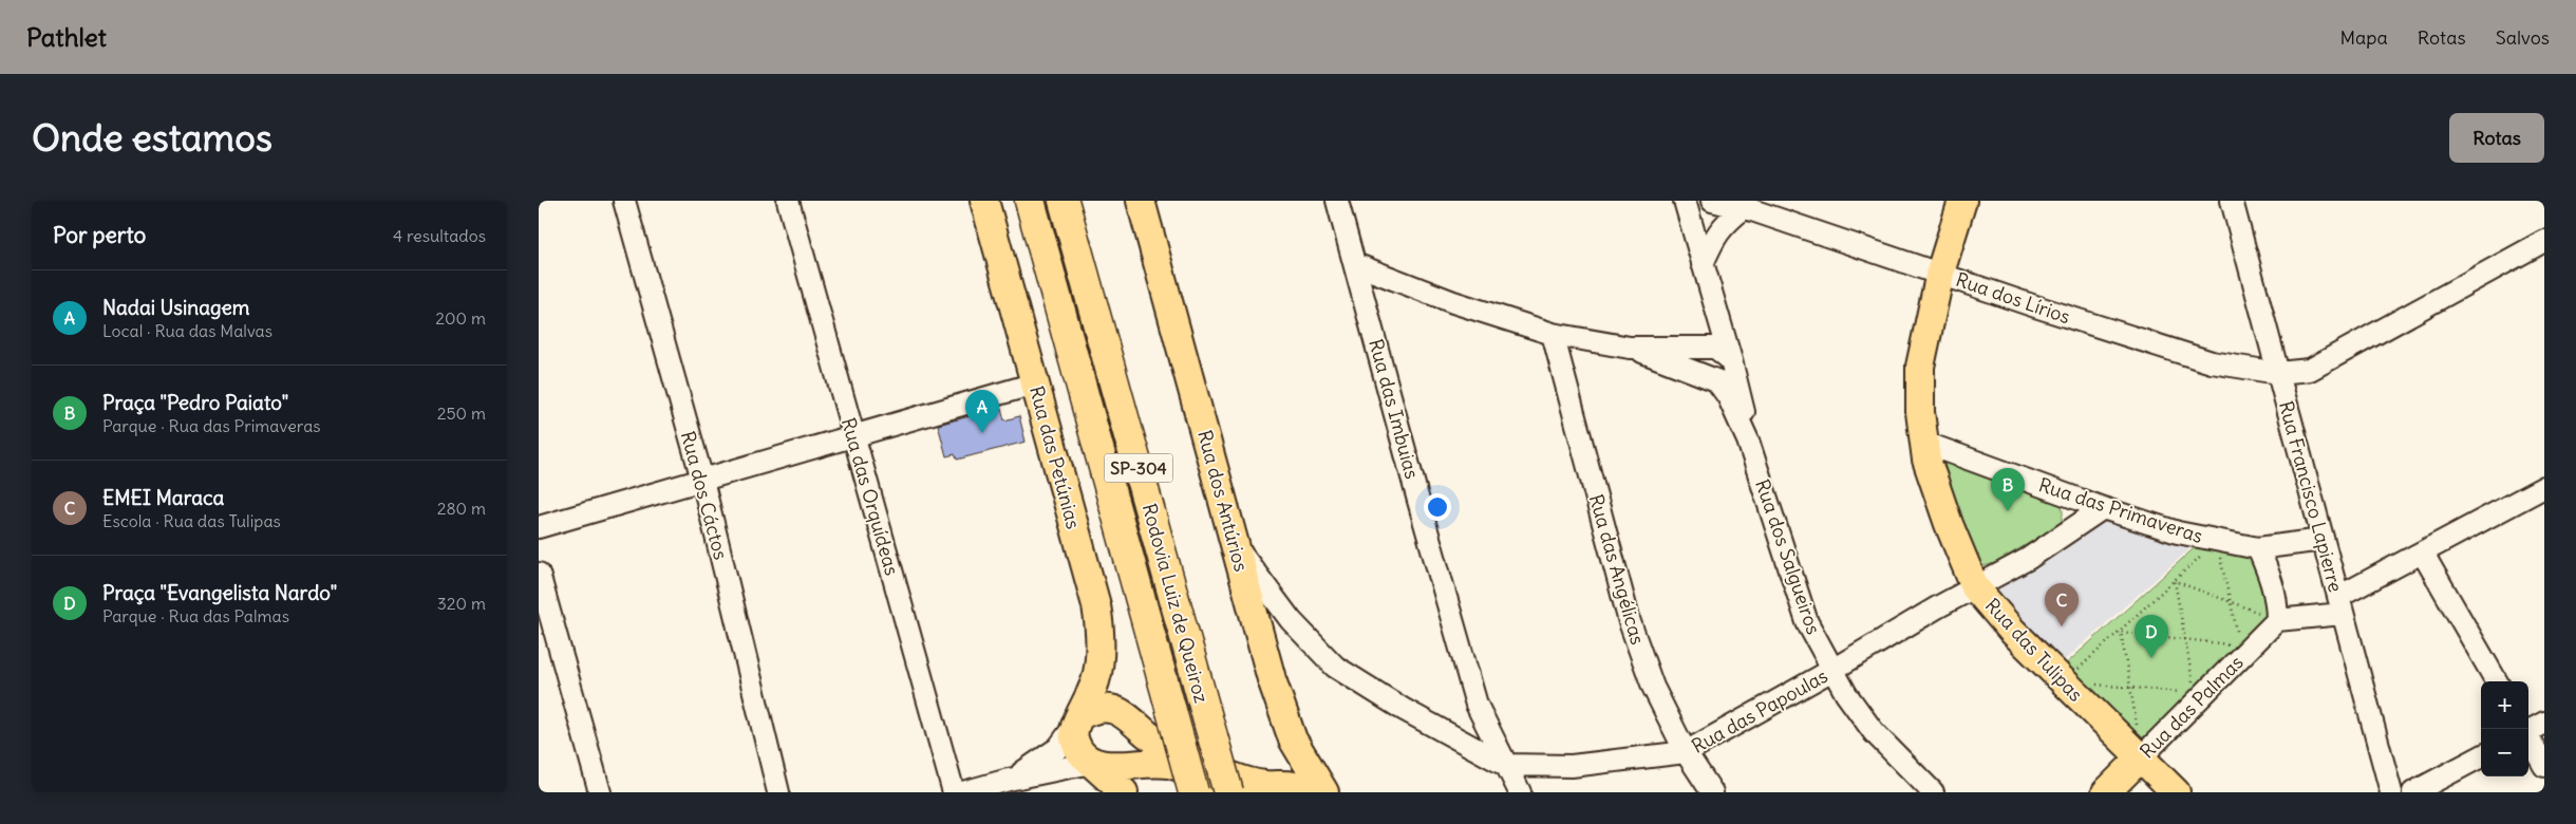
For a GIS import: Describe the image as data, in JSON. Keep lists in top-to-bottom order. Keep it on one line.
{"streets":{"highway":["SP-304","Rodovia Luiz de Queiroz"],"main road":["Rua das Petúnias","Rua dos Antúrios","Rua das Tulipas","Rua das Palmas"],"street":["Rua dos Lírios","Rua das Imbuias","Rua dos Cáctos","Rua das Orquídeas","Rua Francisco Lapierre","Rua das Primaveras","Rua dos Salgueiros","Rua das Angélicas","Rua das Papoulas"]},"crossings":[["Rua dos Lírios","Rua Francisco Lapierre"],["Rua dos Lírios","Rua das Tulipas"],["Rua das Imbuias","Rua das Papoulas"],["Rua Francisco Lapierre","Rua das Primaveras"],["Rua dos Antúrios","Rua das Papoulas"],["Rua das Primaveras","Rua das Tulipas"],["Rua das Primaveras","Rua das Papoulas"],["Rua dos Salgueiros","Rua das Papoulas"],["Rua das Angélicas","Rua das Papoulas"],["Rua das Tulipas","Rua das Palmas"],["Rua das Tulipas","Rua das Papoulas"]],"page":{"header":"Pathlet","nav":["Mapa","Rotas","Salvos"],"buttons":"Rotas","title":"Onde estamos","heading":["Por perto","4 resultados"],"list":[{"mark":"A","name":"Nadai Usinagem","note":"Local · Rua das Malvas","value":"200 m"},{"mark":"B","name":"Praça \"Pedro Paiato\"","note":"Parque · Rua das Primaveras","value":"250 m"},{"mark":"C","name":"EMEI Maraca","note":"Escola · Rua das Tulipas","value":"280 m"},{"mark":"D","name":"Praça \"Evangelista Nardo\"","note":"Parque · Rua das Palmas","value":"320 m"}],"pins":["A","B","C","D"],"map_buttons":["+","−"]}}
